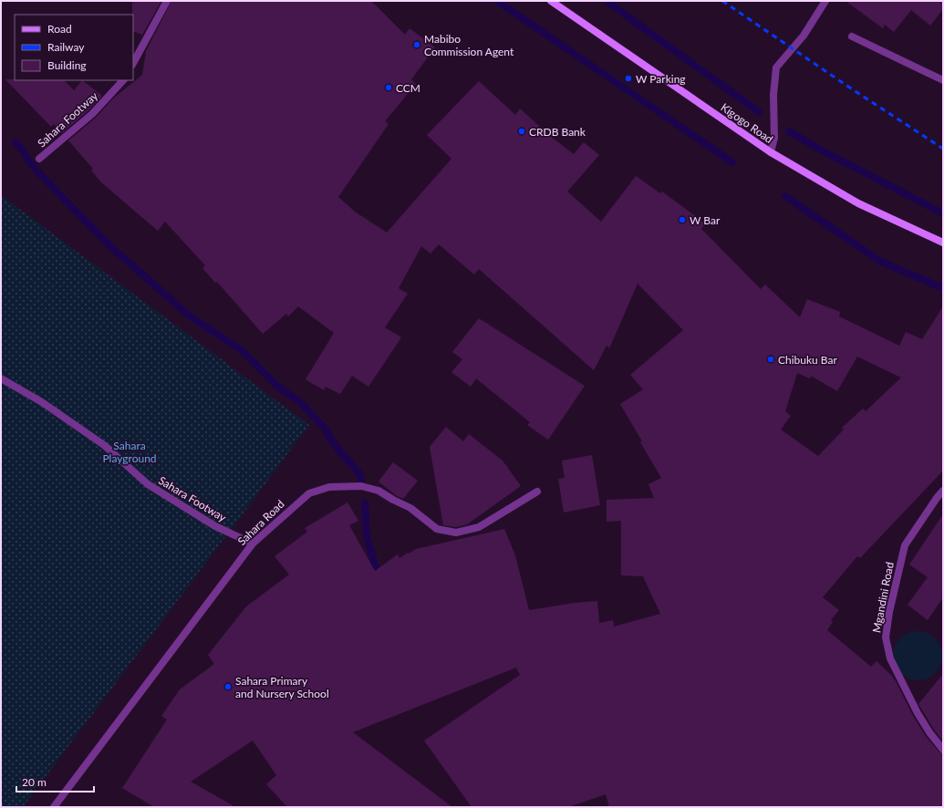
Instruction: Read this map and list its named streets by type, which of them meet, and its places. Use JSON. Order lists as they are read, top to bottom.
{
  "streets": {
    "main road": ["Kigogo Road"],
    "street": ["Sahara Footway", "Sahara Road", "Mgandini Road"]
  },
  "crossings": [
    ["Sahara Footway", "Sahara Road"]
  ],
  "parks": ["Sahara Playground"],
  "places": [
    "Mabibo Commission Agent",
    "W Parking",
    "CCM",
    "CRDB Bank",
    "W Bar",
    "Chibuku Bar",
    "Sahara Primary and Nursery School"
  ],
  "legend": ["Road", "Railway", "Building"],
  "scale_bar": "20 m"
}
